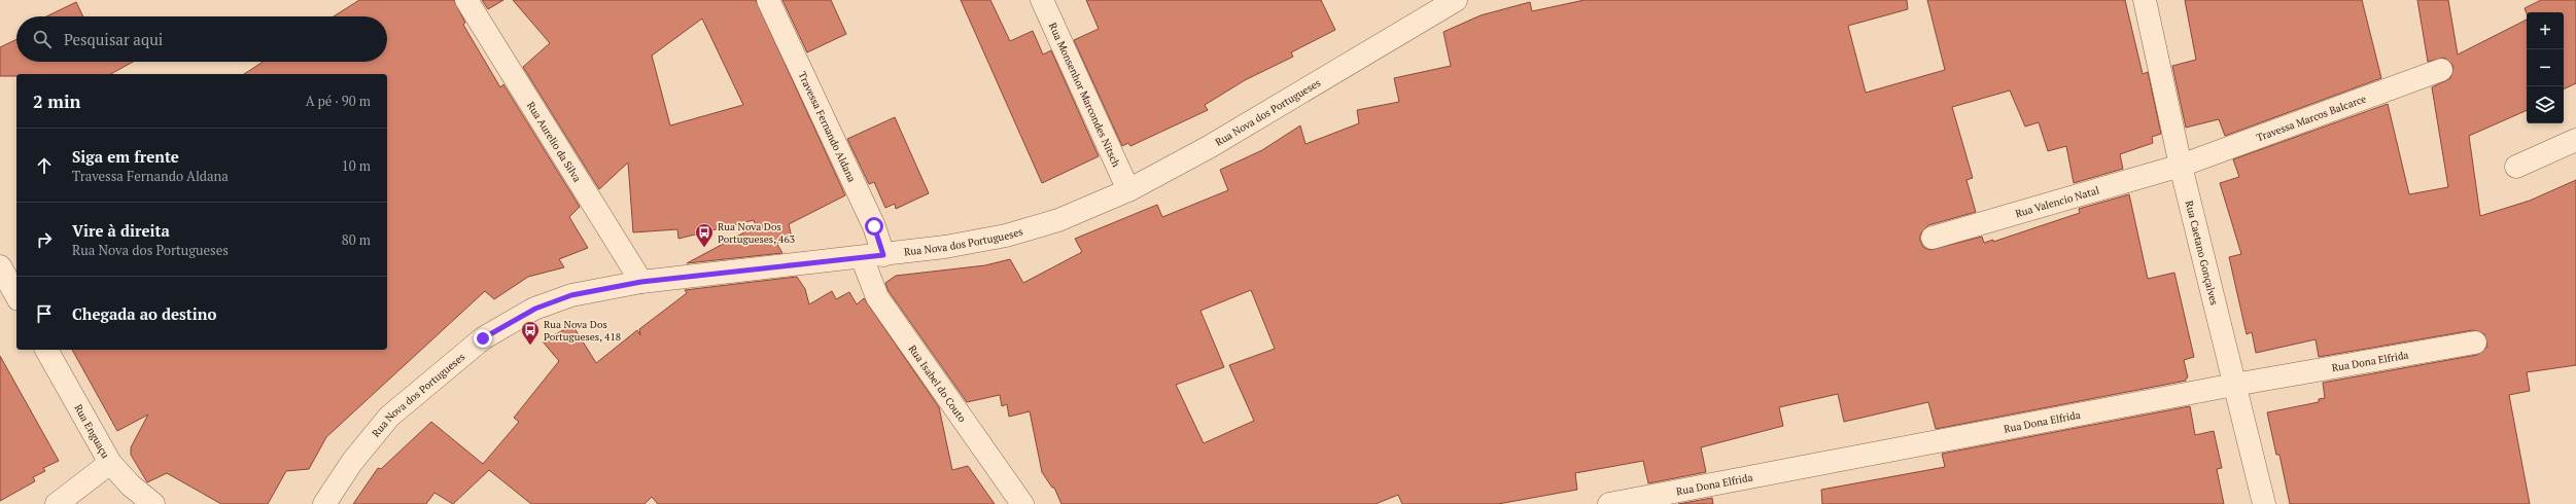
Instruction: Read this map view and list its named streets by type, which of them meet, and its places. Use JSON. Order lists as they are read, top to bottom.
{
  "streets": {
    "street": [
      "Rua Monsenhor Marcondes Nitsch",
      "Rua Nova dos Portugueses",
      "Travessa Marcos Balcarce",
      "Travessa Fernando Aldana",
      "Rua Aurelio da Silva",
      "Rua Valencio Natal",
      "Rua Caetano Gonçalves",
      "Rua Dona Elfrida",
      "Rua Isabel do Couto",
      "Rua Enguaçu"
    ]
  },
  "crossings": [
    ["Rua Monsenhor Marcondes Nitsch", "Rua Nova dos Portugueses"],
    ["Rua Nova dos Portugueses", "Travessa Fernando Aldana"],
    ["Rua Nova dos Portugueses", "Rua Aurelio da Silva"],
    ["Rua Nova dos Portugueses", "Rua Isabel do Couto"],
    ["Travessa Marcos Balcarce", "Rua Valencio Natal"],
    ["Travessa Marcos Balcarce", "Rua Caetano Gonçalves"],
    ["Rua Valencio Natal", "Rua Caetano Gonçalves"],
    ["Rua Caetano Gonçalves", "Rua Dona Elfrida"]
  ],
  "places": {
    "bus stop": ["Rua Nova Dos Portugueses, 463", "Rua Nova Dos Portugueses, 418"]
  },
  "page": {
    "map_buttons": ["+", "−"],
    "search": "Pesquisar aqui",
    "heading": ["2 min", "A pé · 90 m"],
    "list": [
      ["Siga em frente", "Travessa Fernando Aldana", "10 m"],
      ["Vire à direita", "Rua Nova dos Portugueses", "80 m"],
      "Chegada ao destino"
    ]
  }
}
